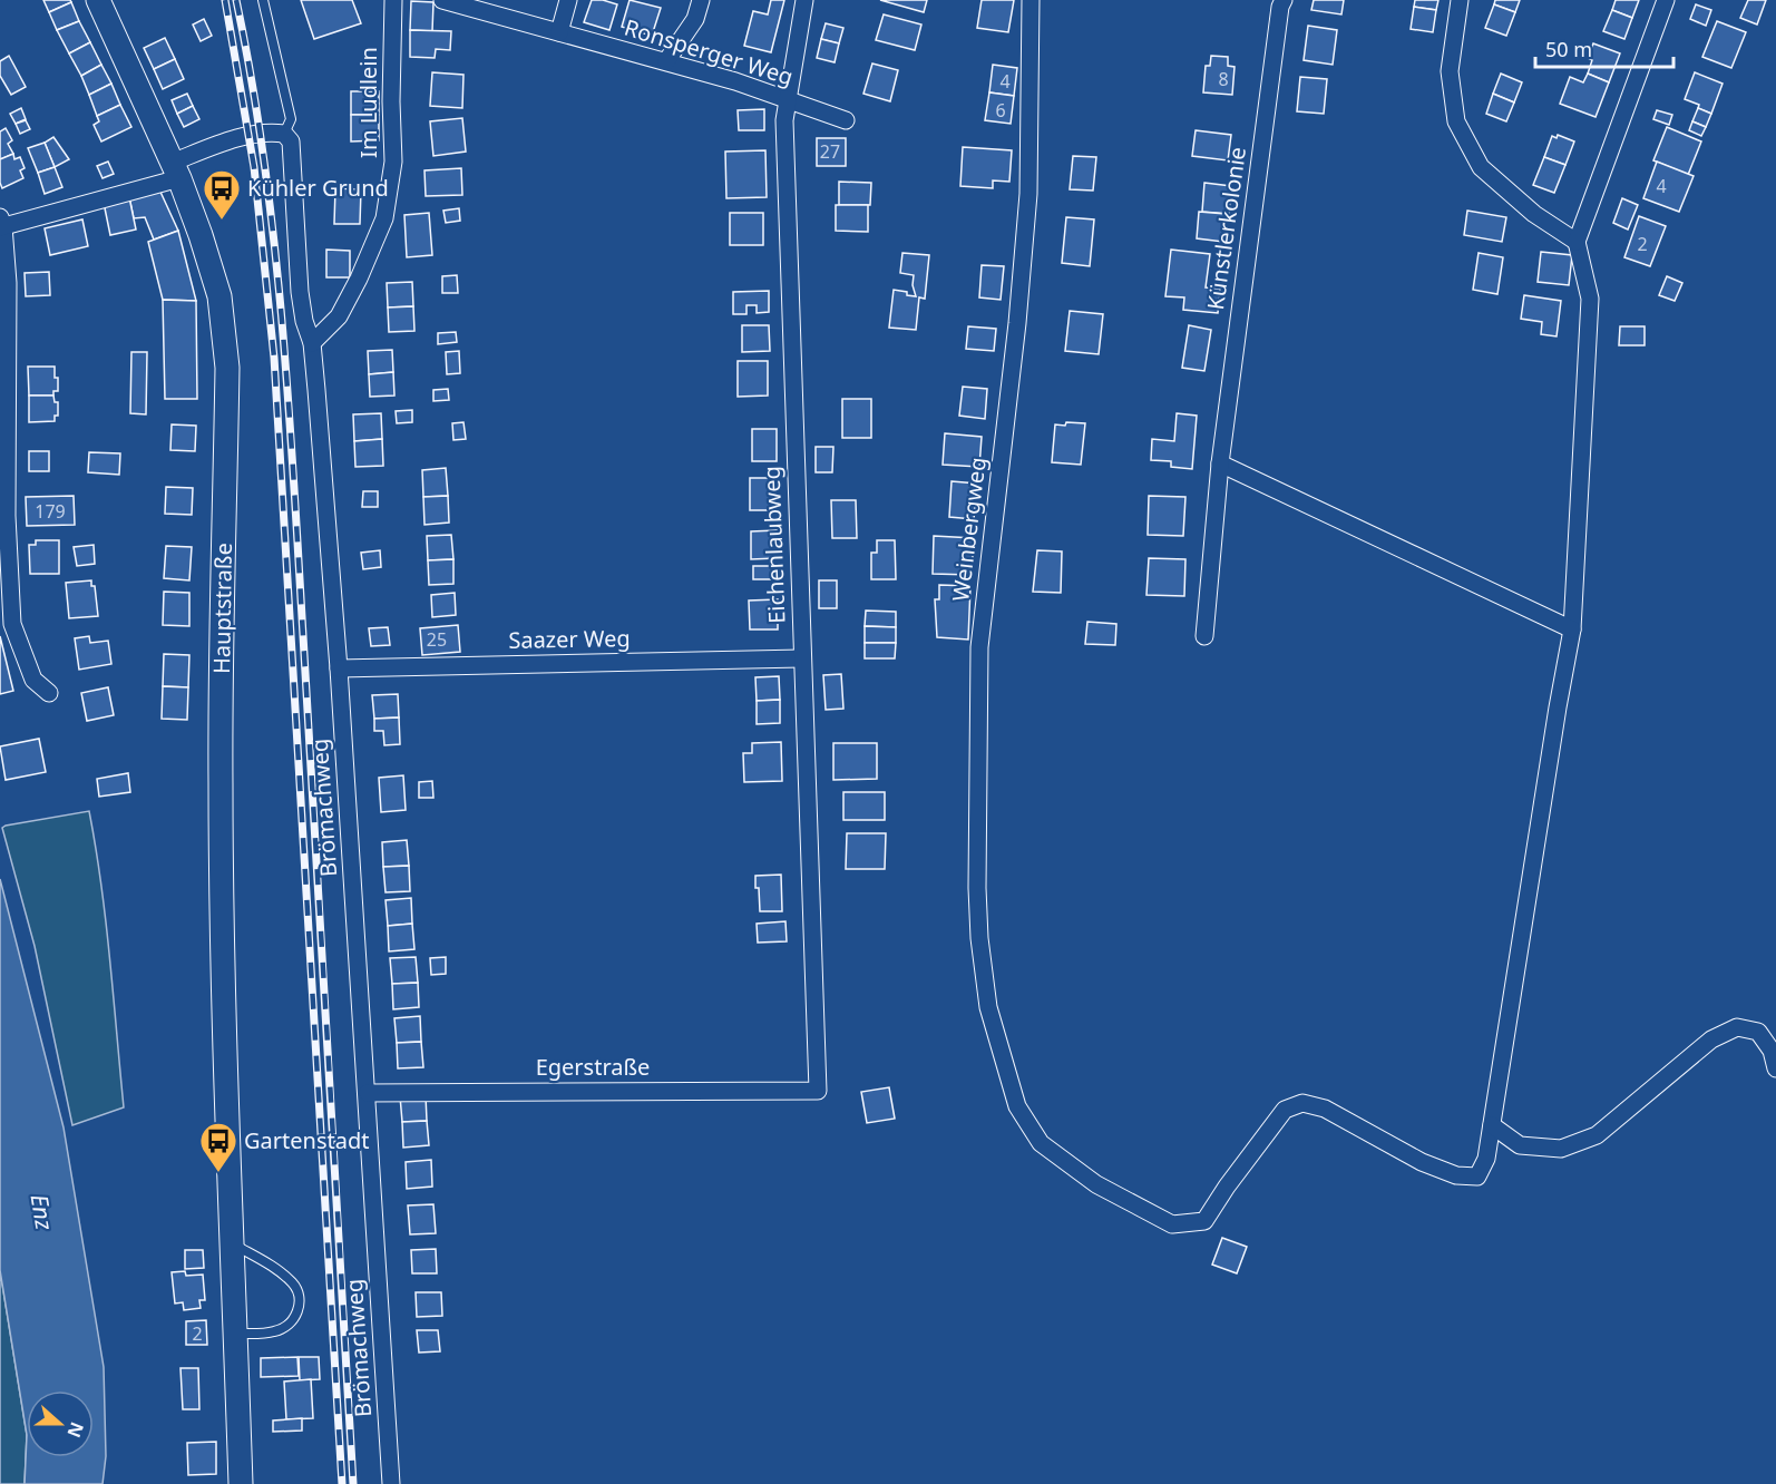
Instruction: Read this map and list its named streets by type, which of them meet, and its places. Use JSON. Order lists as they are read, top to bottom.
{
  "streets": {
    "street": [
      "Ronsperger Weg",
      "Im Ludlein",
      "Künstlerkolonie",
      "Weinbergweg",
      "Eichenlaubweg",
      "Hauptstraße",
      "Saazer Weg",
      "Brömachweg",
      "Egerstraße"
    ]
  },
  "crossings": [
    ["Ronsperger Weg", "Eichenlaubweg"],
    ["Im Ludlein", "Brömachweg"],
    ["Eichenlaubweg", "Saazer Weg"],
    ["Eichenlaubweg", "Egerstraße"],
    ["Saazer Weg", "Brömachweg"],
    ["Brömachweg", "Egerstraße"]
  ],
  "water": ["Enz"],
  "places": {
    "bus stop": ["Kühler Grund", "Gartenstadt"]
  },
  "house_numbers": [
    "8",
    "4",
    "6",
    "27",
    "4",
    "2",
    "179",
    "25",
    "2"
  ],
  "scale_bar": "50 m",
  "north": "right"
}
